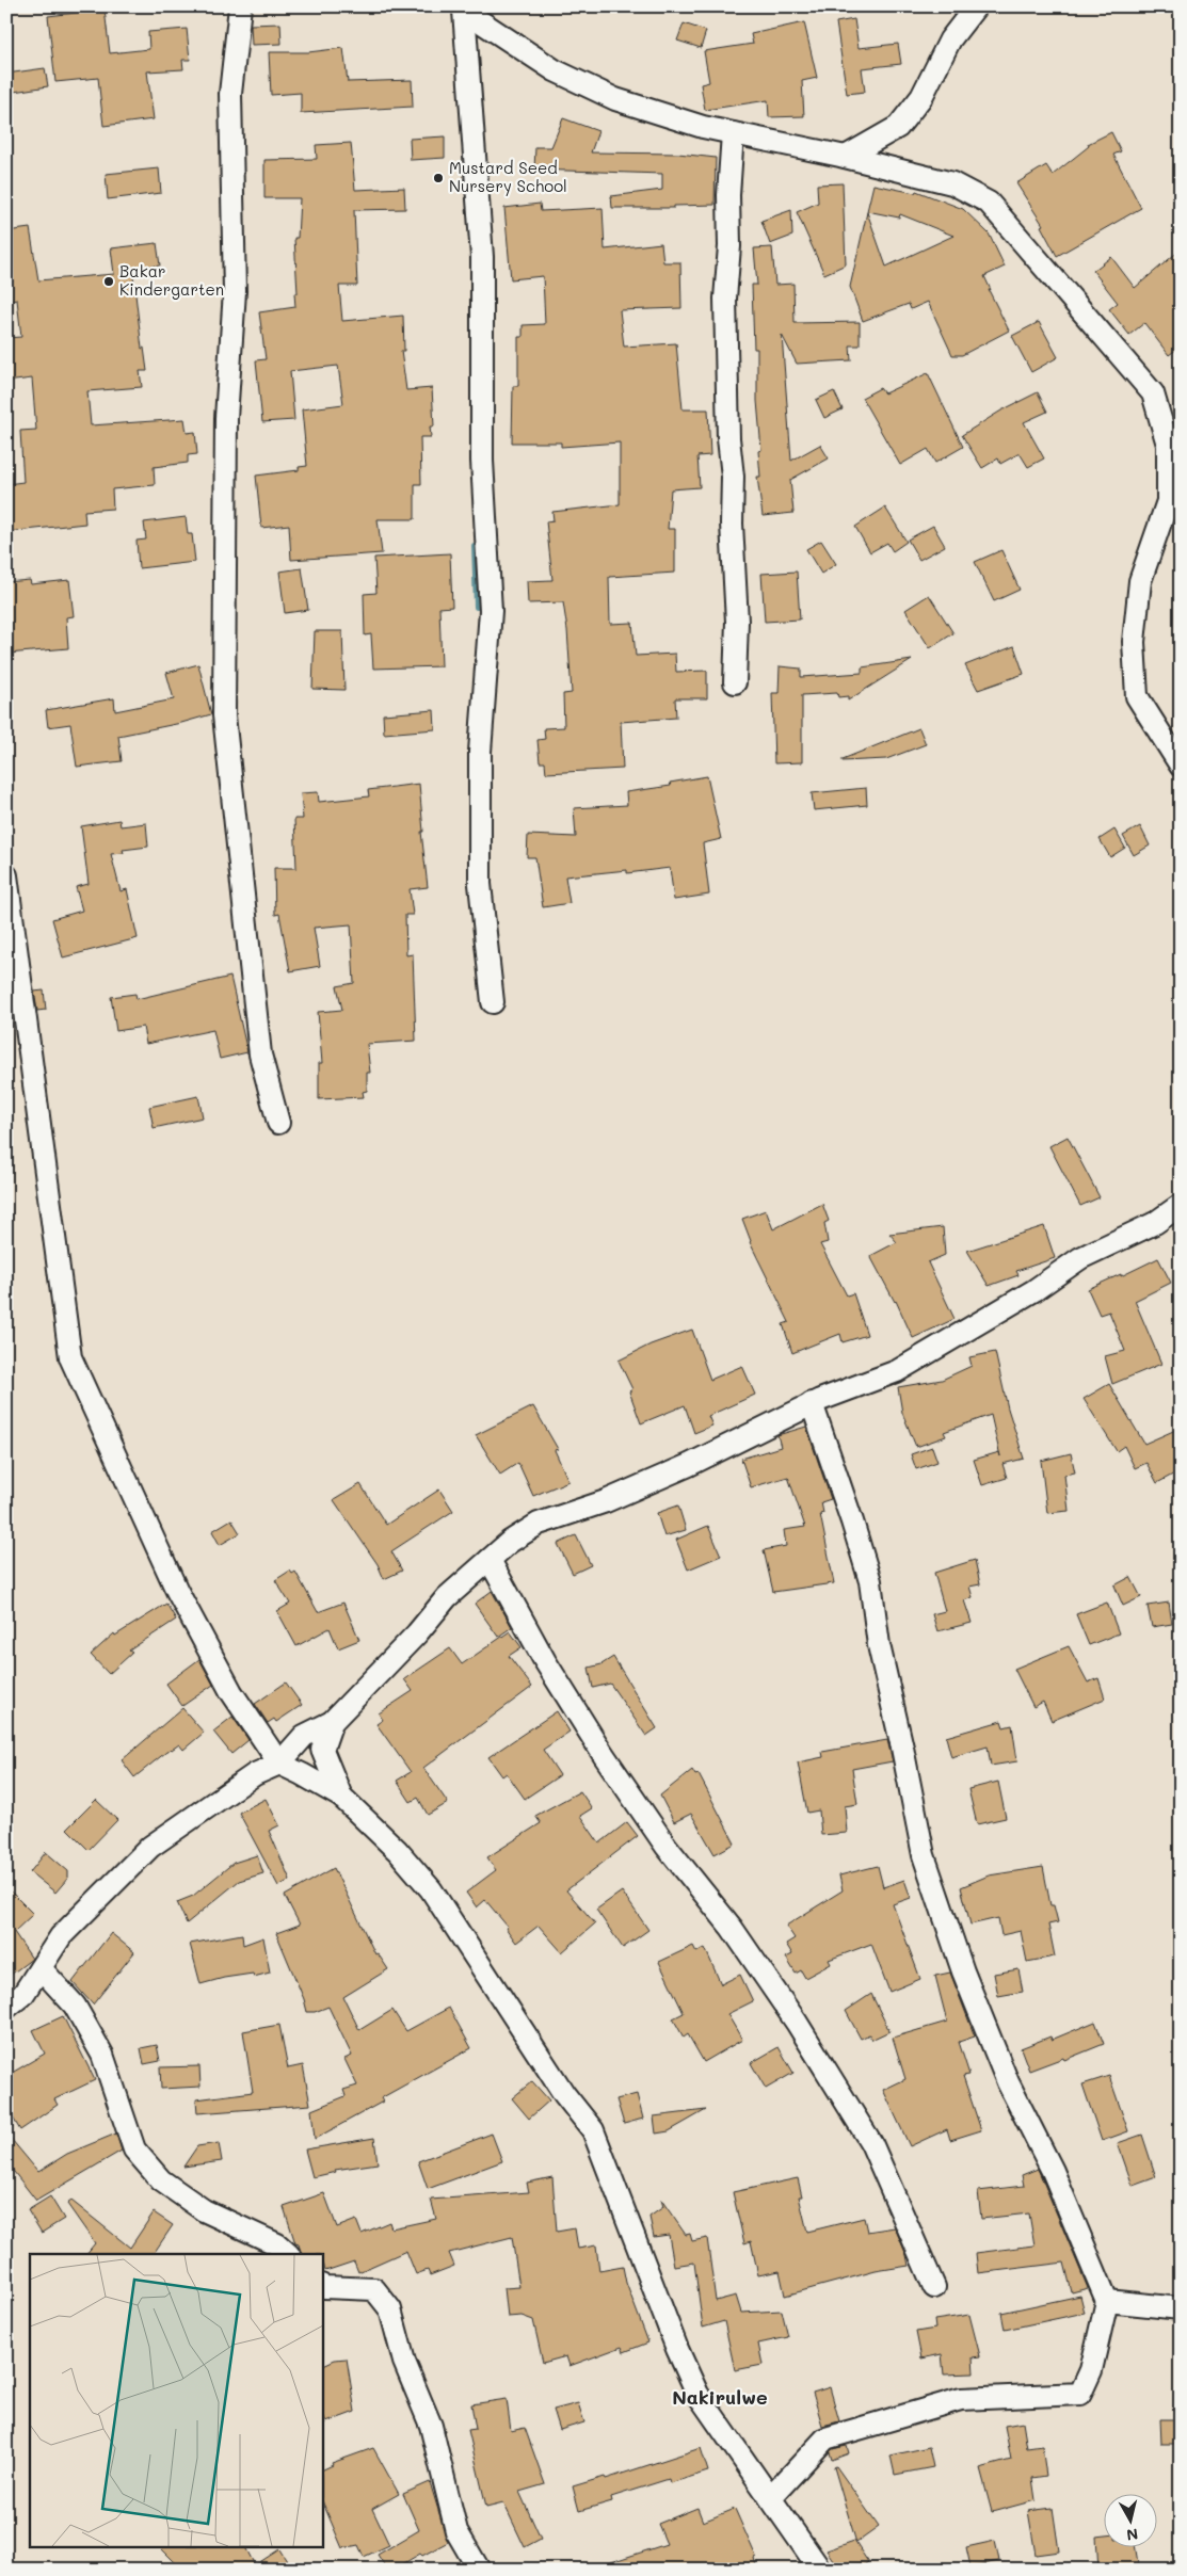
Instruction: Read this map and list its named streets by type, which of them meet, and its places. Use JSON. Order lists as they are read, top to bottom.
{
  "districts": ["Nakirulwe"],
  "places": ["Mustard Seed Nursery School", "Bakar Kindergarten"],
  "north": "bottom"
}
